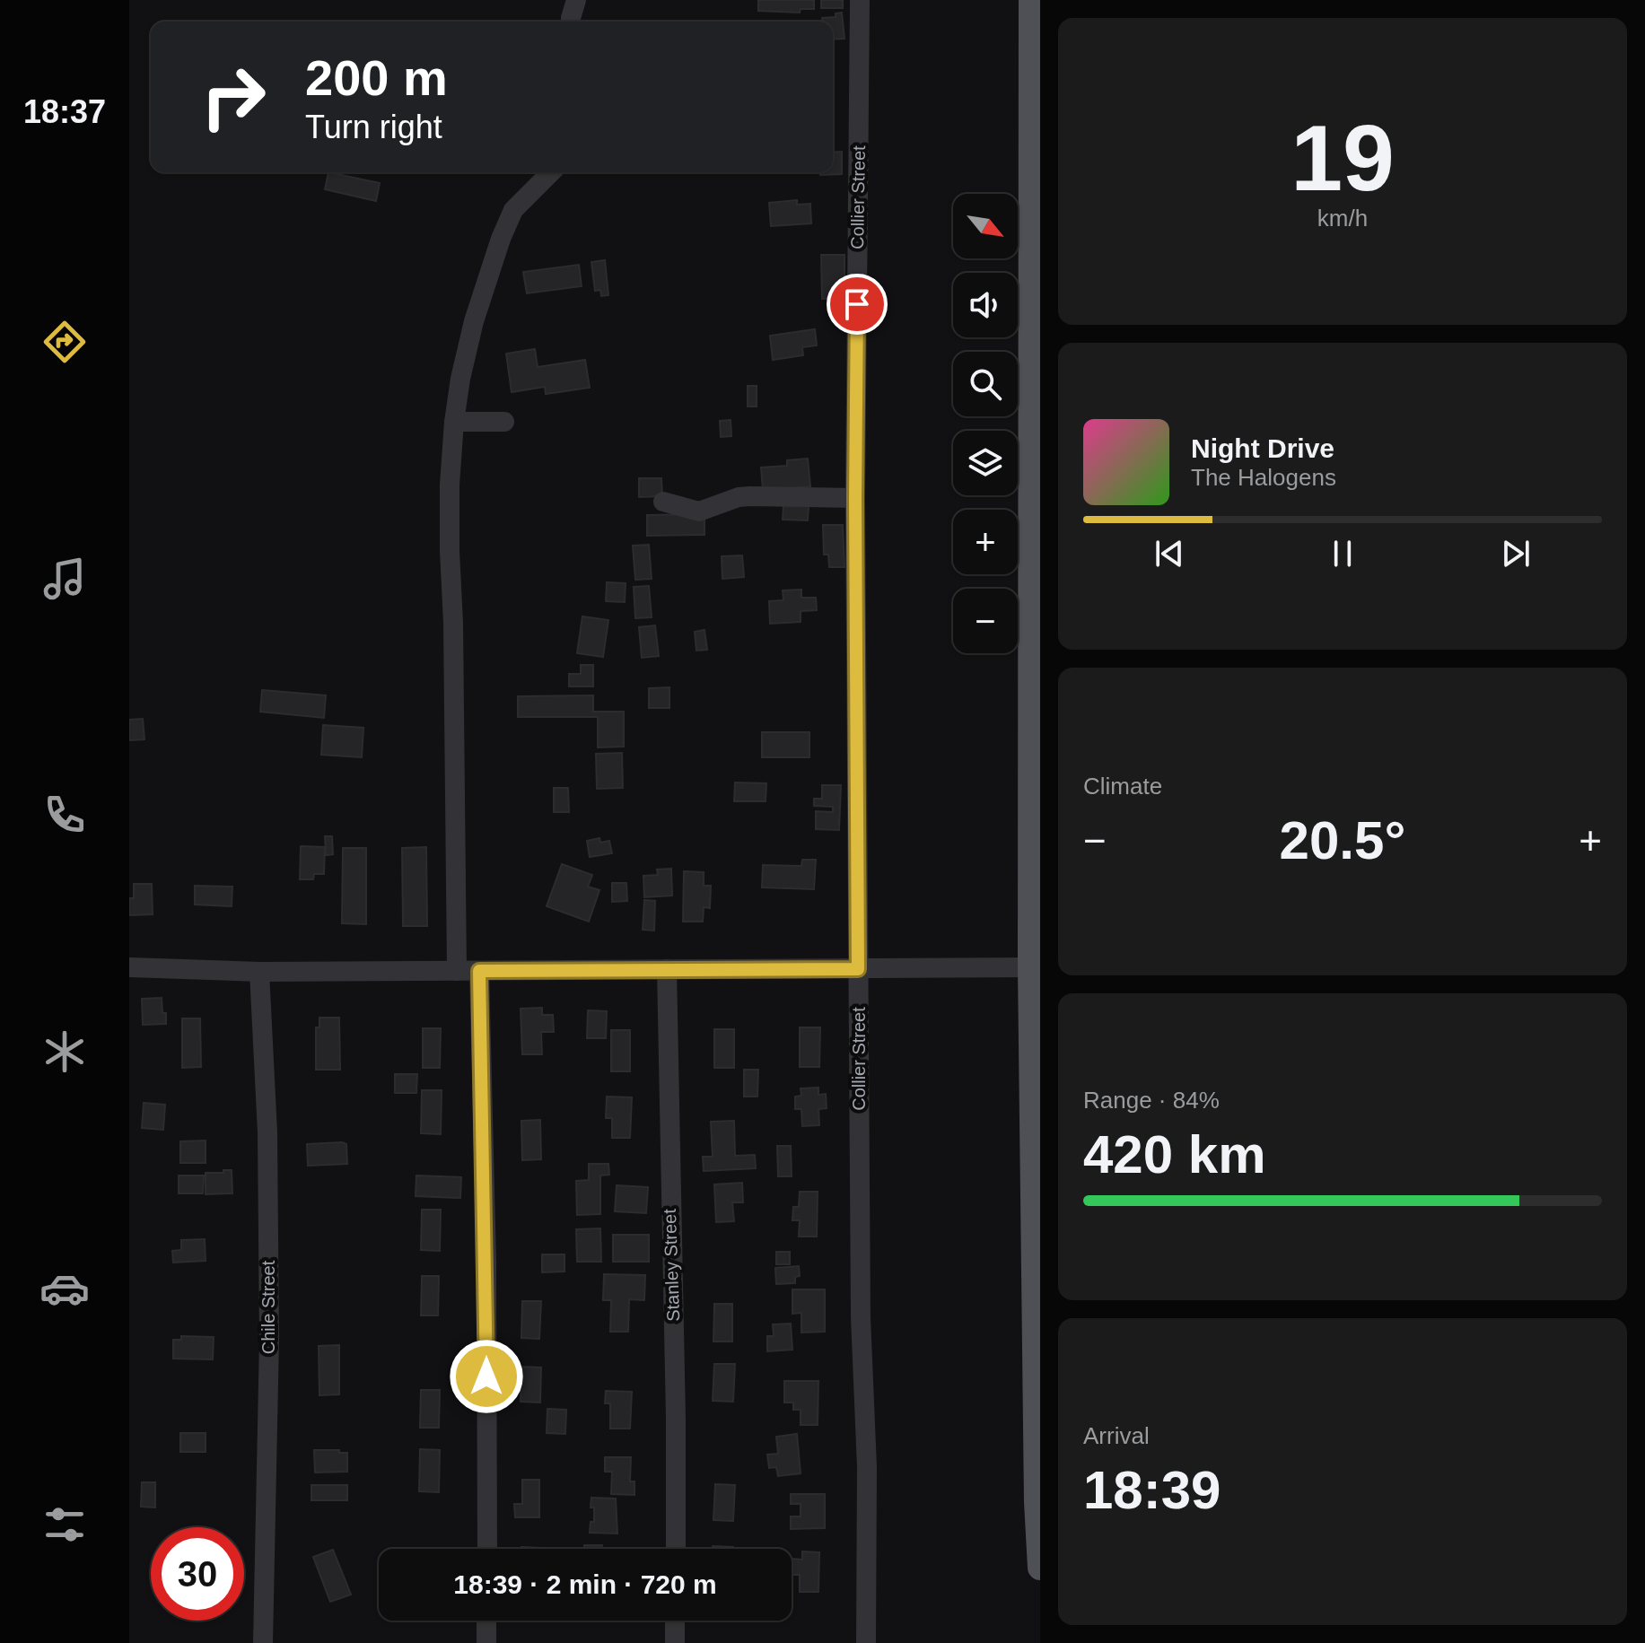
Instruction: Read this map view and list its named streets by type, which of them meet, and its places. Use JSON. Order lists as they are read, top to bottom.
{
  "streets": {
    "street": ["Collier Street", "Stanley Street", "Chile Street"]
  },
  "north": "bottom right",
  "page": {
    "tabs": "18:37",
    "tile": [
      ["19", "km/h"],
      "Climate",
      ["Range · 84%", "420 km"],
      ["Arrival", "18:39"]
    ],
    "turn": ["200 m", "Turn right"],
    "map_buttons": ["+", "−"],
    "song": ["Night Drive", "The Halogens"],
    "heat": ["−", "20.5°", "+"],
    "limit": "30",
    "trip": "18:39 · 2 min · 720 m"
  }
}
